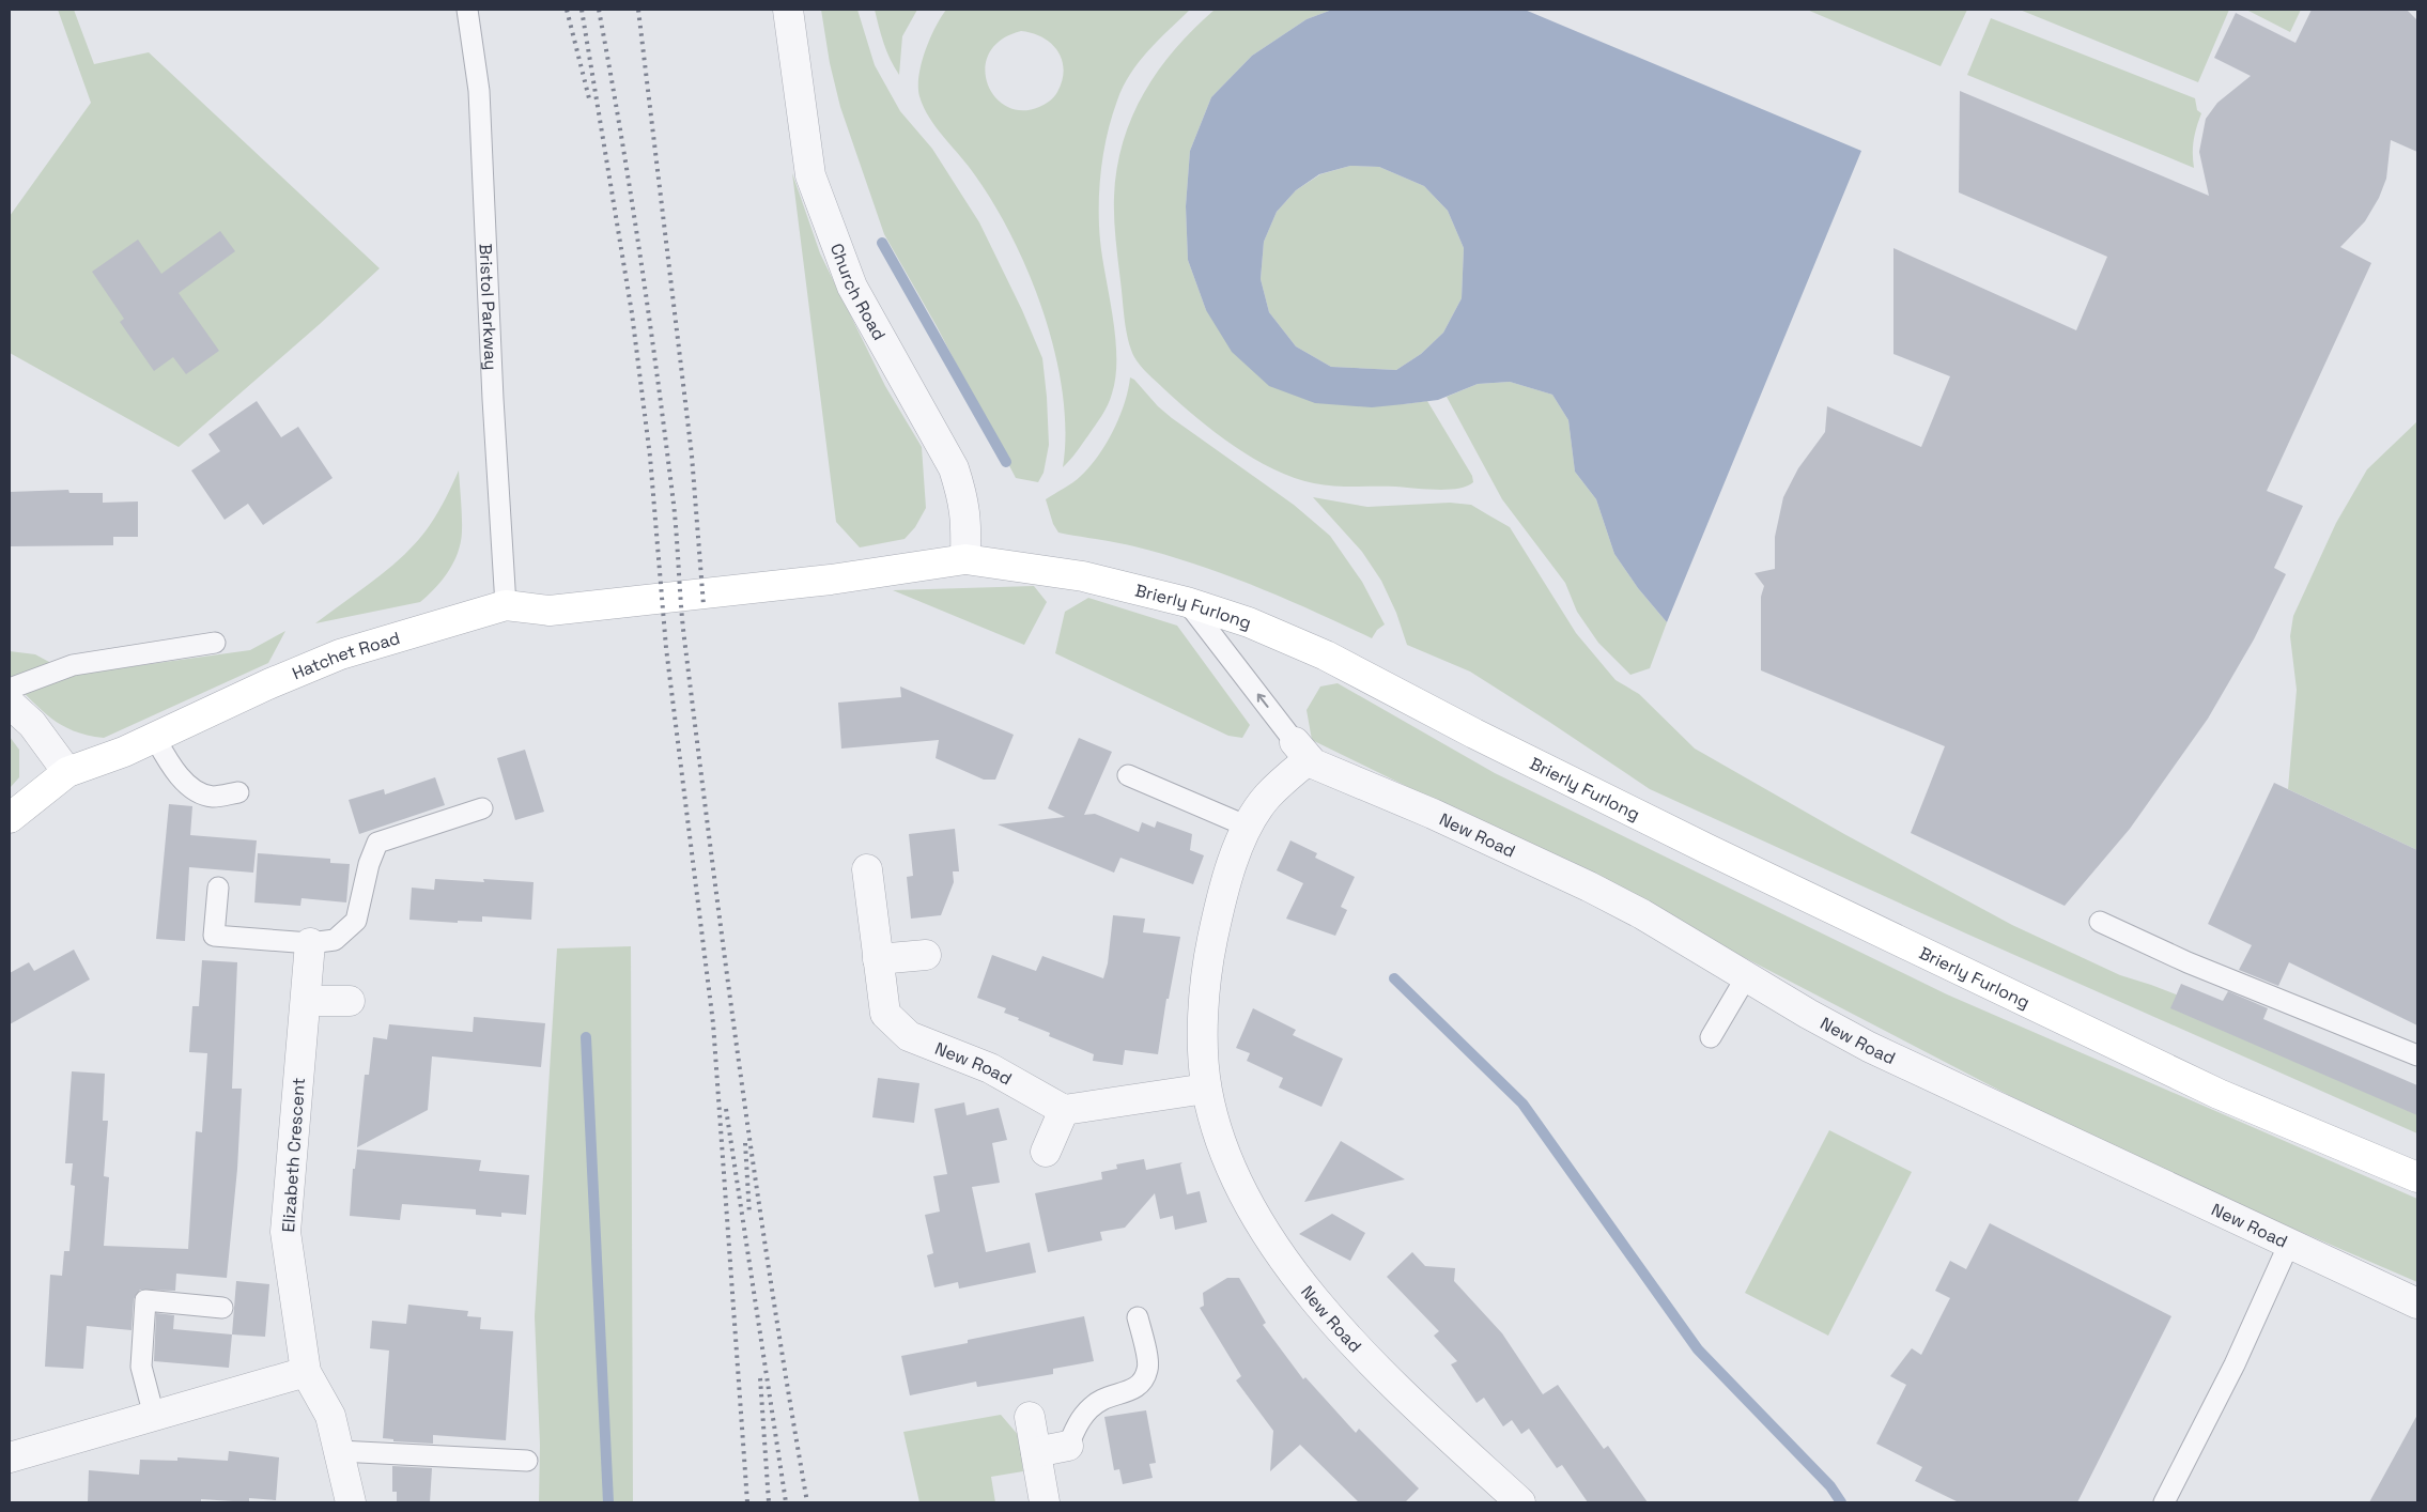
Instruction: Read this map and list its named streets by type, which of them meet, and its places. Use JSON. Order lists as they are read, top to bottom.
{
  "streets": {
    "street": [
      "Church Road",
      "Brierly Furlong",
      "Hatchet Road",
      "New Road",
      "Elizabeth Crescent"
    ],
    "lane": ["Bristol Parkway"]
  },
  "crossings": [
    ["Church Road", "Brierly Furlong"],
    ["Bristol Parkway", "Hatchet Road"],
    ["Brierly Furlong", "Hatchet Road"],
    ["Brierly Furlong", "New Road"]
  ]
}
